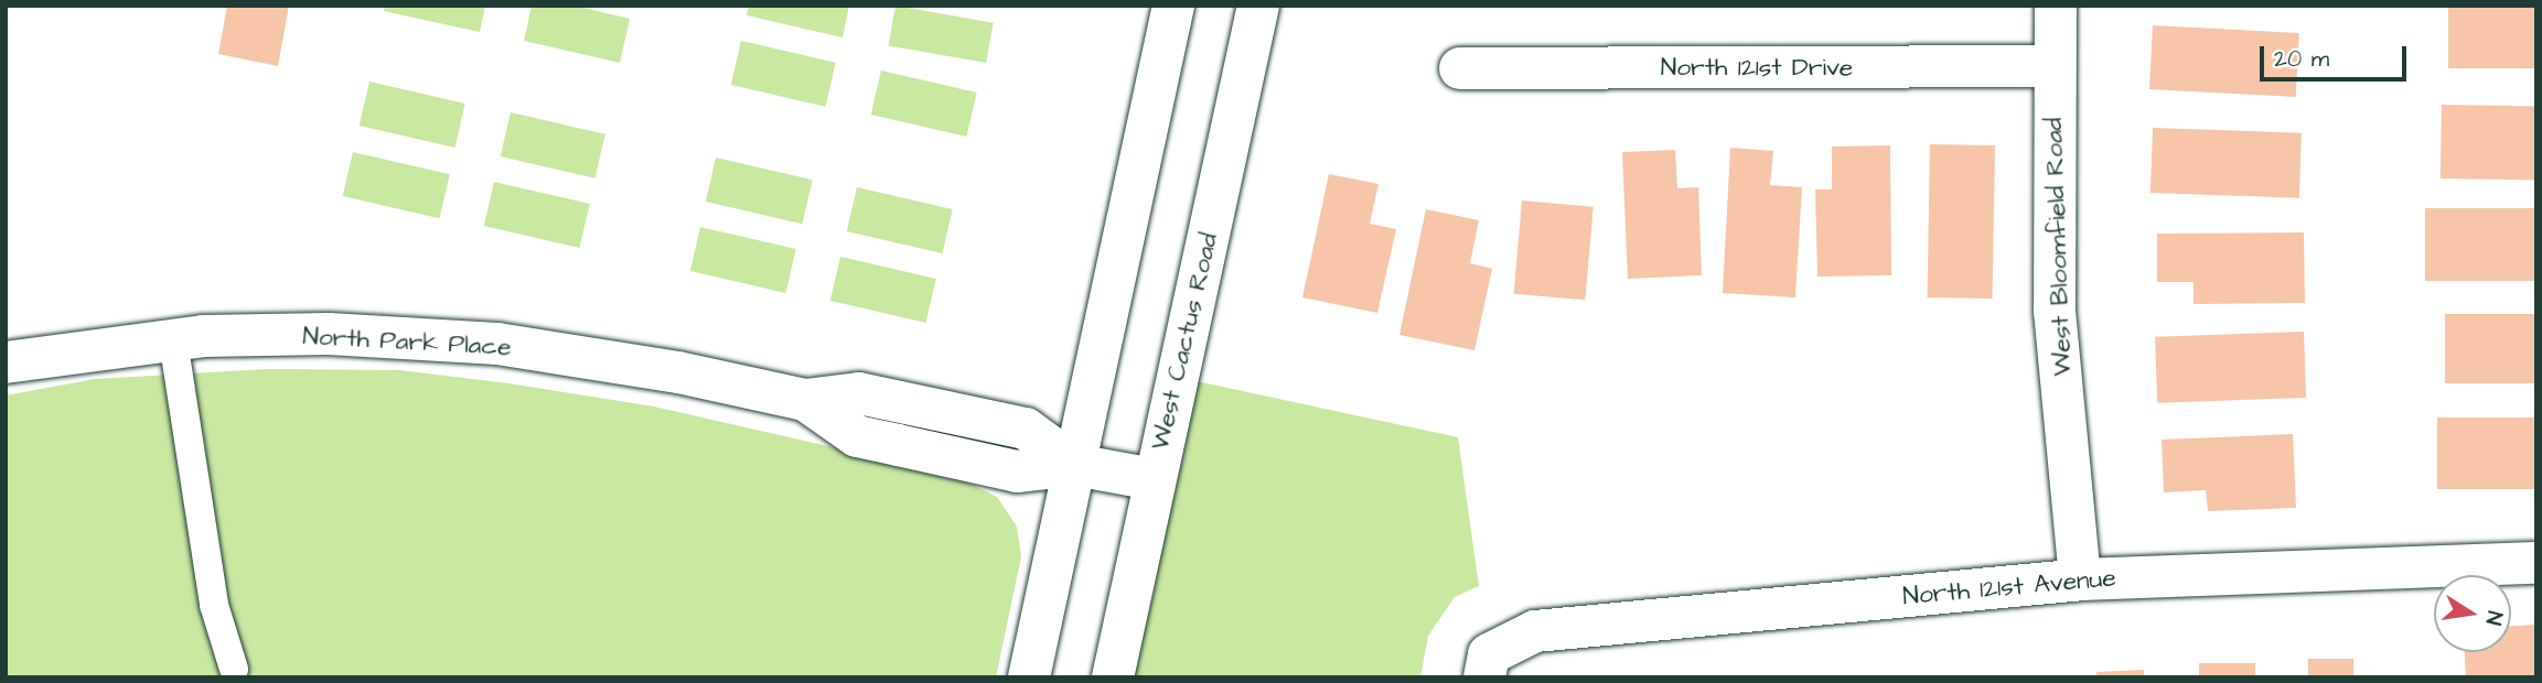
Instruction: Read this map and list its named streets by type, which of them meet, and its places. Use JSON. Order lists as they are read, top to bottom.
{
  "streets": {
    "street": [
      "North 121st Drive",
      "West Bloomfield Road",
      "North Park Place",
      "West Cactus Road",
      "North 121st Avenue"
    ]
  },
  "crossings": [
    ["North 121st Drive", "West Bloomfield Road"],
    ["West Bloomfield Road", "North 121st Avenue"],
    ["North Park Place", "West Cactus Road"]
  ],
  "scale_bar": "20 m",
  "north": "right"
}
